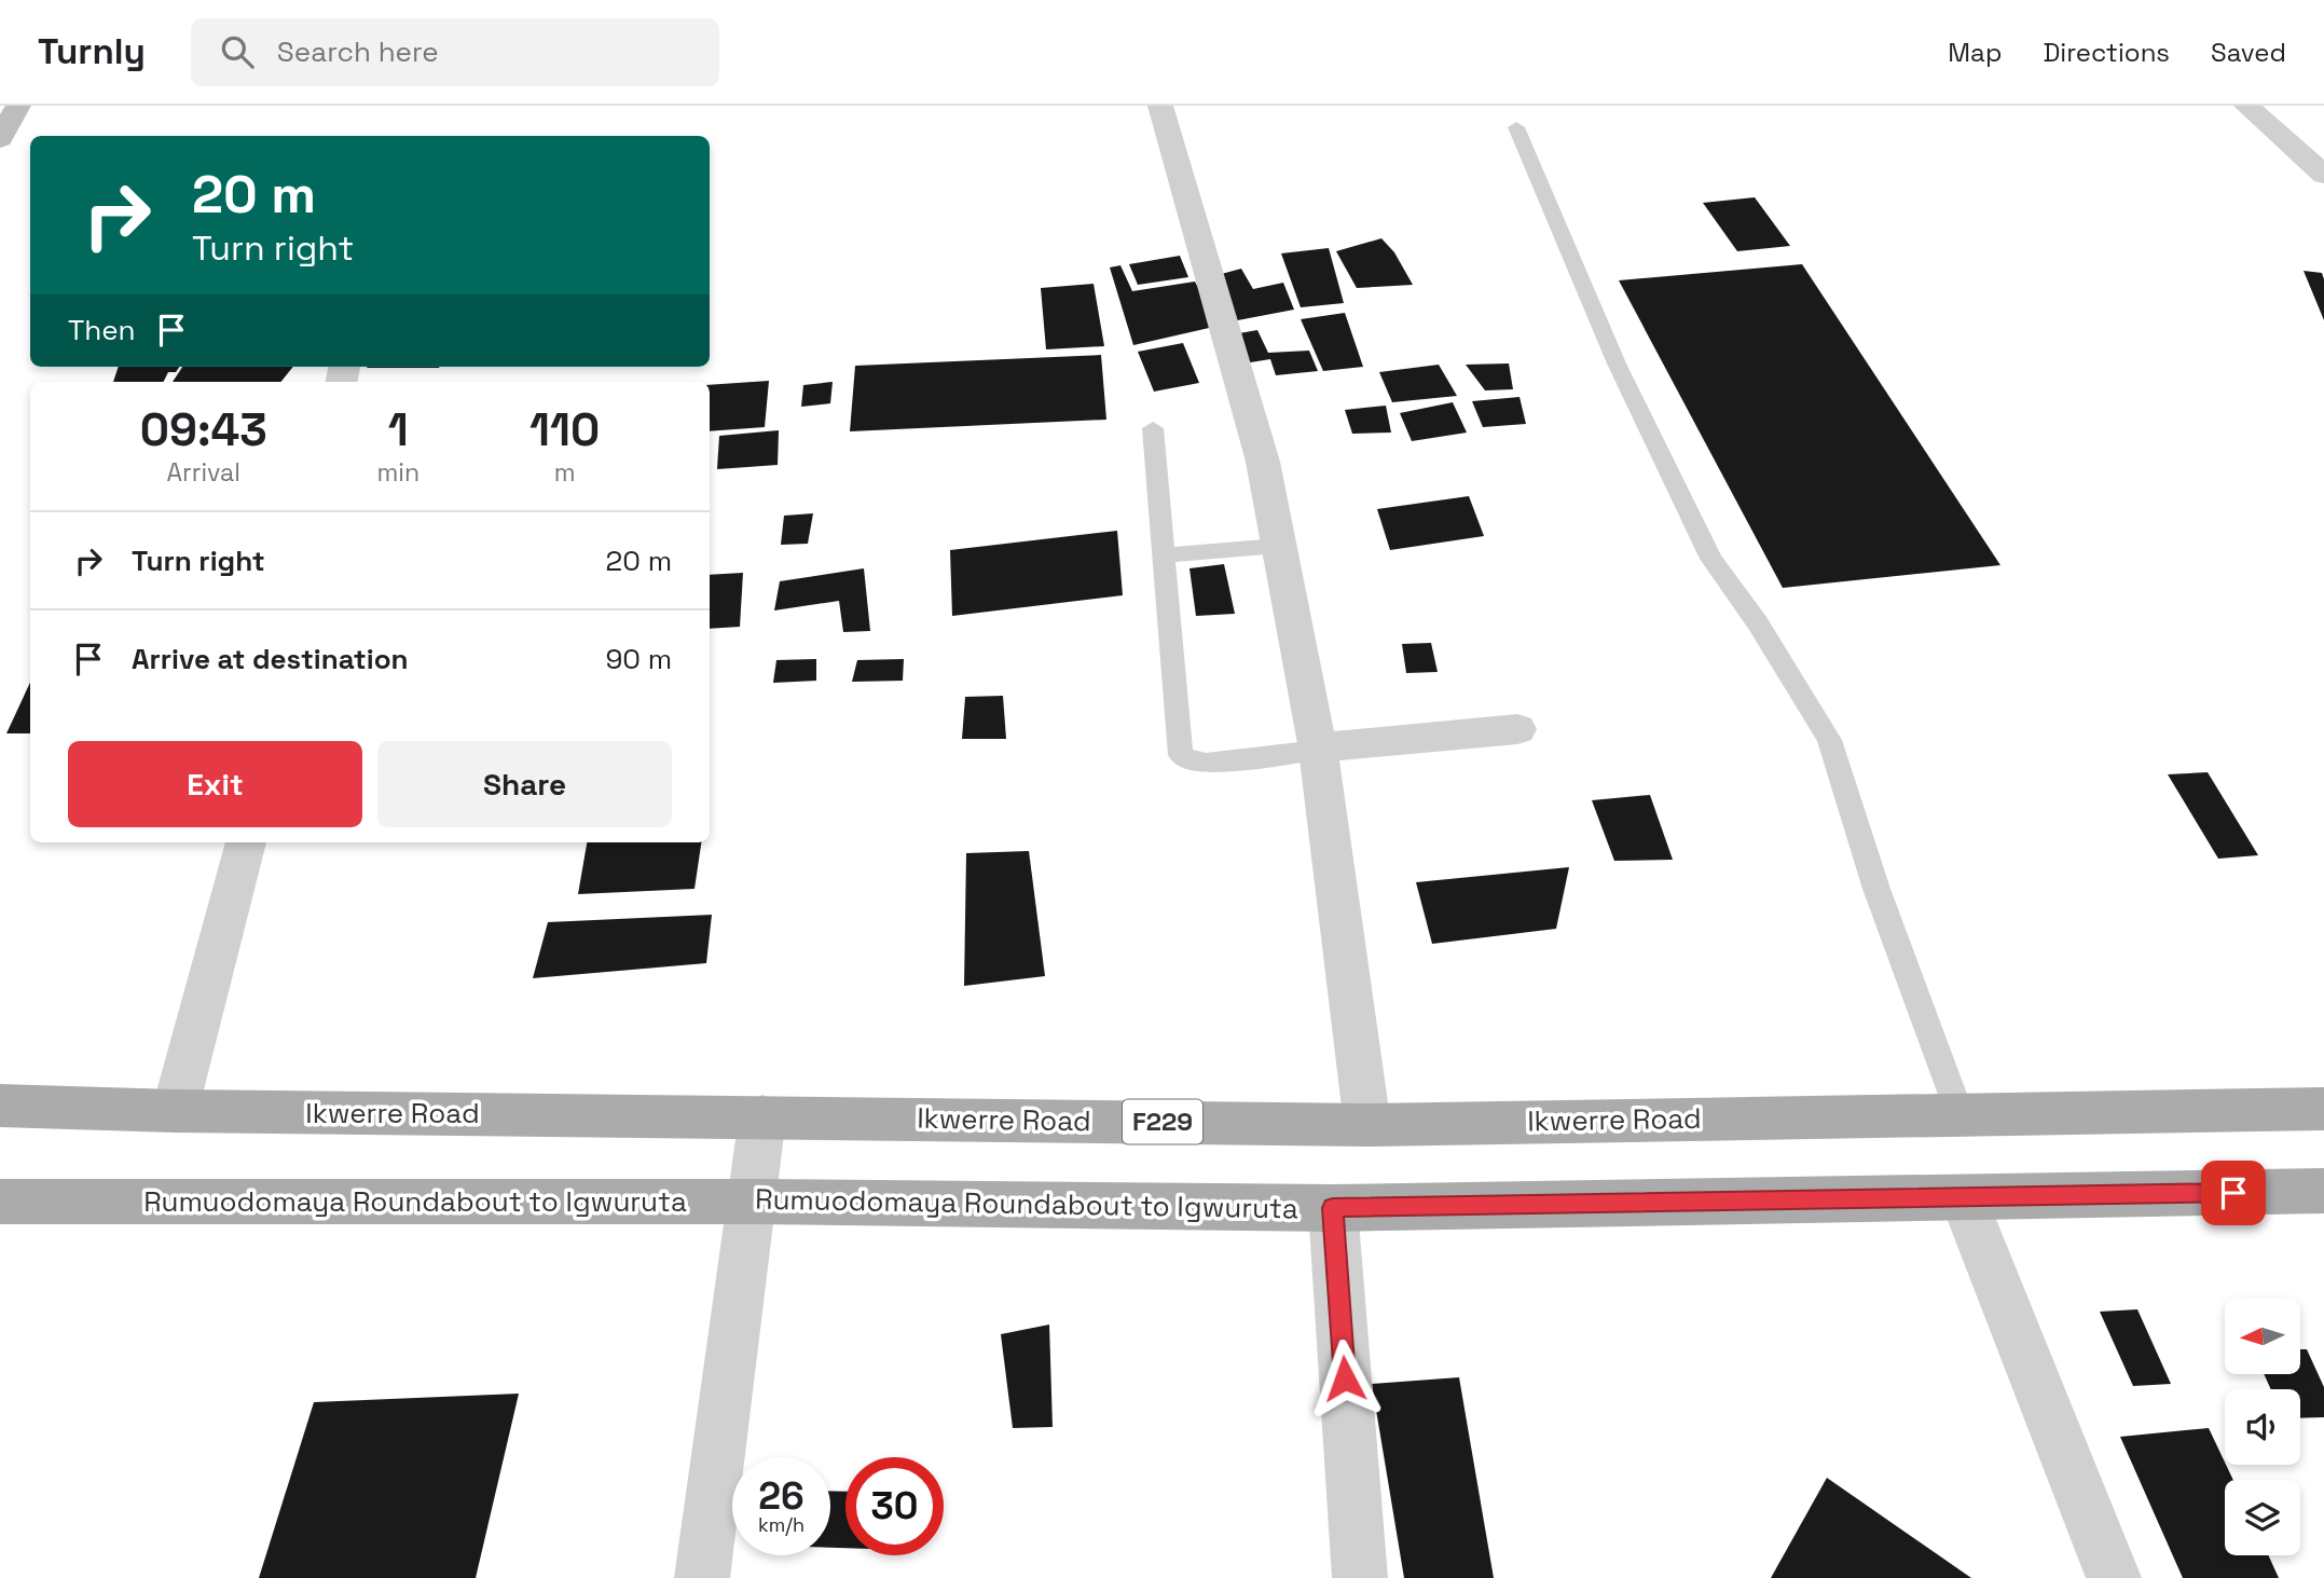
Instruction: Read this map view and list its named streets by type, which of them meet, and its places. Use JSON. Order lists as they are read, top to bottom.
{
  "streets": {
    "main road": ["Ikwerre Road", "F229", "Rumuodomaya Roundabout to Igwuruta"]
  },
  "north": "left",
  "page": {
    "header": "Turnly",
    "search": "Search here",
    "nav": ["Map", "Directions", "Saved"],
    "turn": ["20 m", "Turn right"],
    "then": "Then",
    "eta": [
      "09:43",
      "Arrival",
      "1",
      "min",
      "110",
      "m"
    ],
    "list": [
      {
        "name": "Turn right",
        "value": "20 m"
      },
      {
        "name": "Arrive at destination",
        "value": "90 m"
      }
    ],
    "buttons": ["Exit", "Share"],
    "speed": "26 km/h",
    "limit": "30"
  }
}
